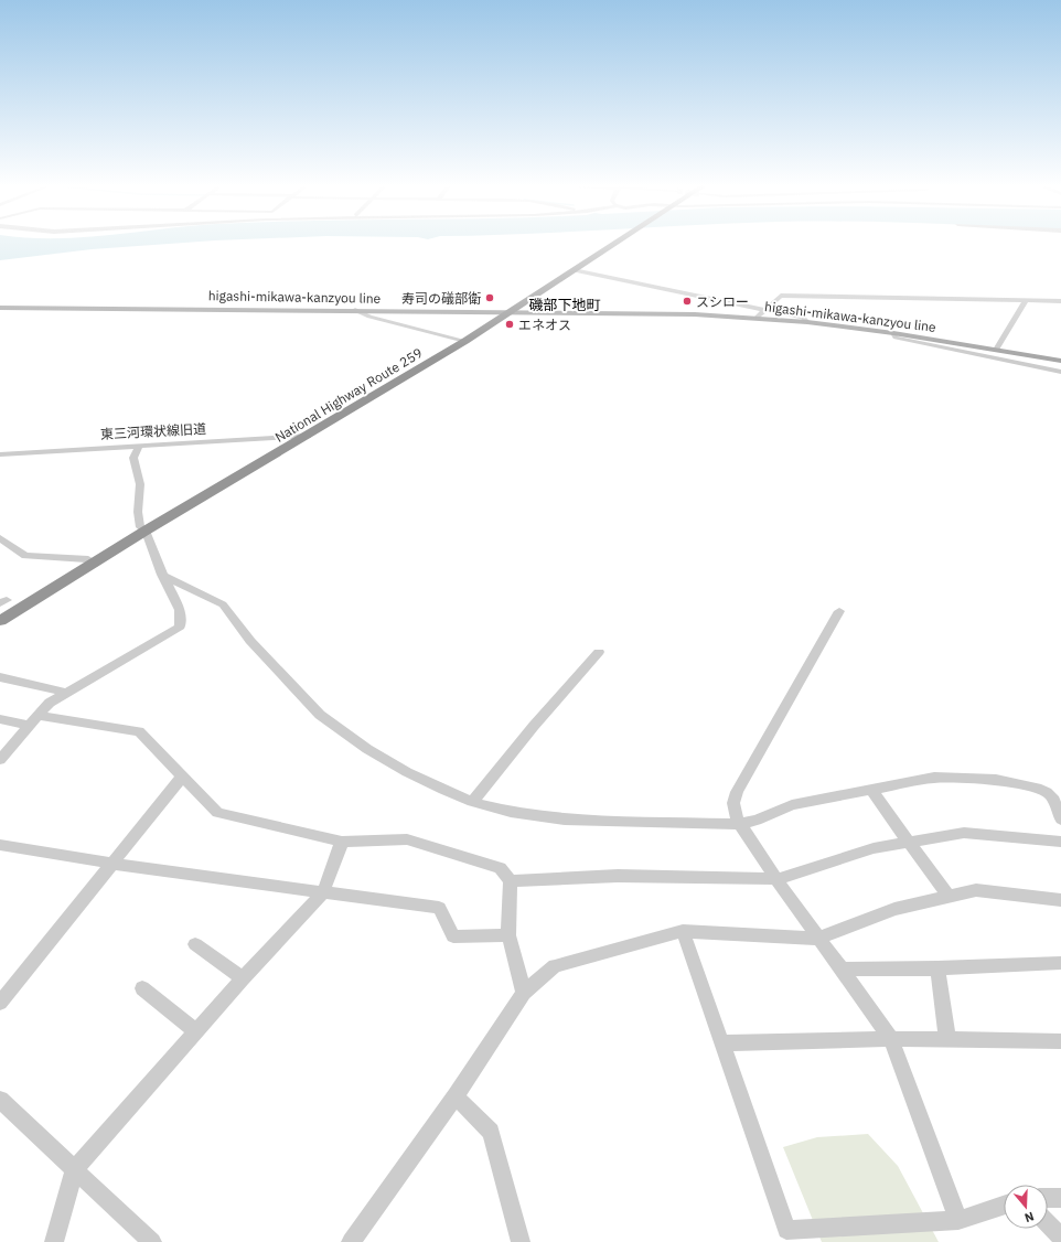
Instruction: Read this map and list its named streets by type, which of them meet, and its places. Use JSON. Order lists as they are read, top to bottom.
{
  "streets": {
    "highway": ["National Highway Route 259"],
    "main road": ["higashi-mikawa-kanzyou line"],
    "street": ["東三河環状線旧道"]
  },
  "crossings": [
    ["higashi-mikawa-kanzyou line", "National Highway Route 259"],
    ["National Highway Route 259", "東三河環状線旧道"]
  ],
  "districts": ["磯部下地町"],
  "places": ["寿司の礒部衛", "スシロー", "エネオス"],
  "north": "bottom"
}
